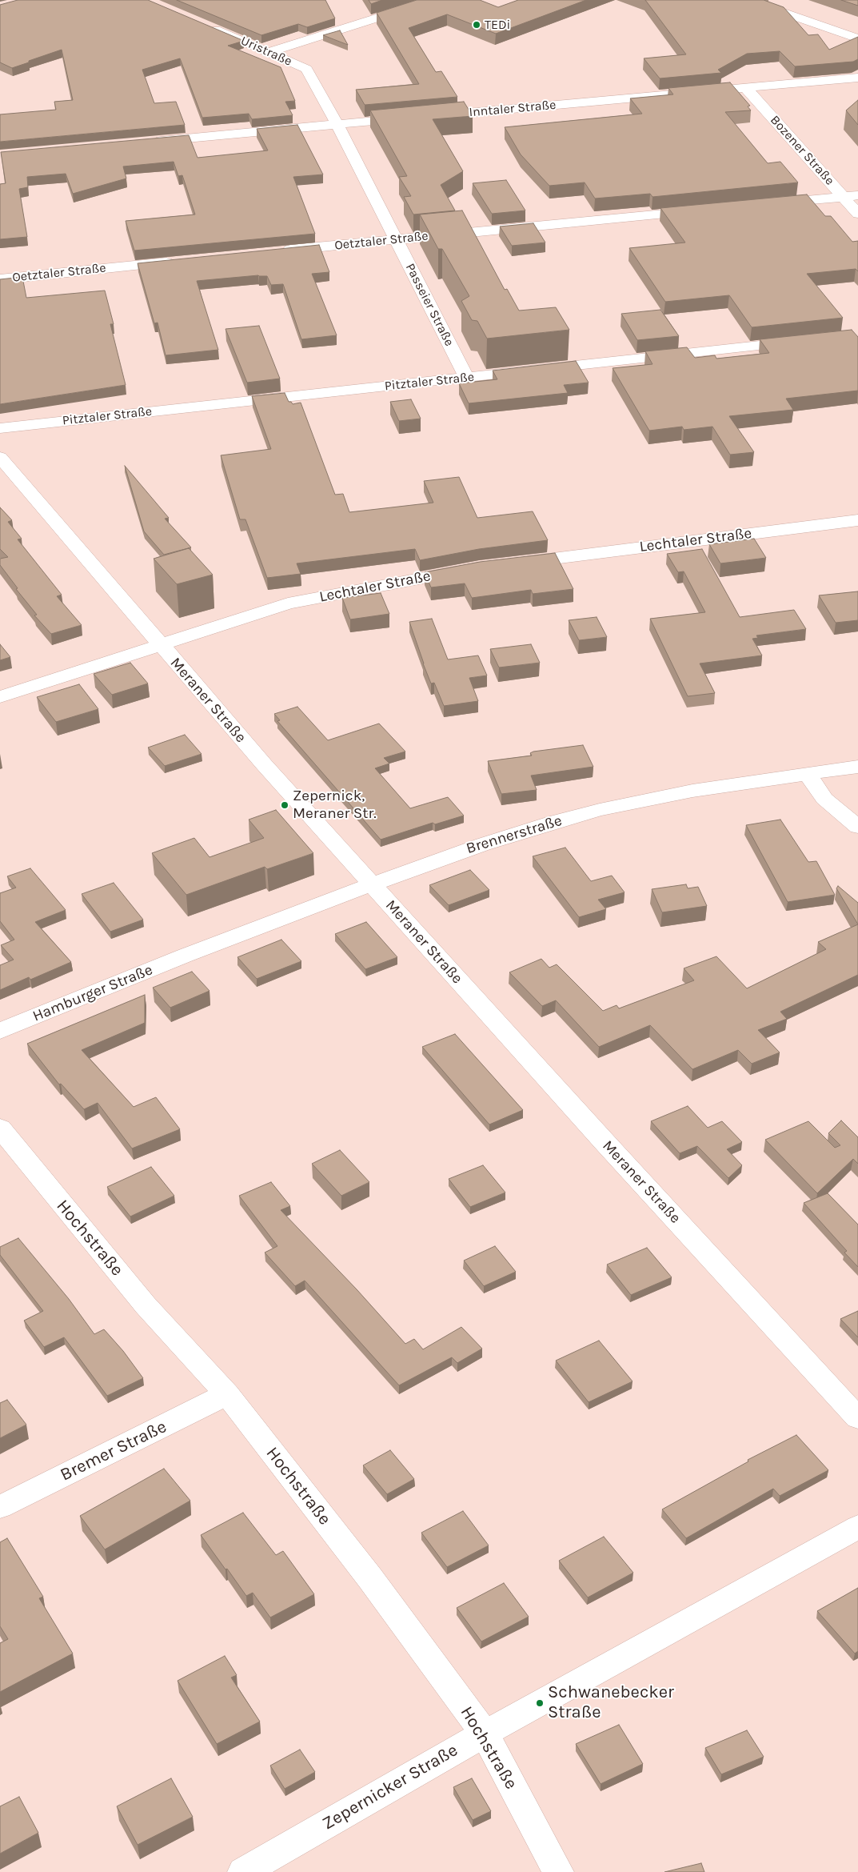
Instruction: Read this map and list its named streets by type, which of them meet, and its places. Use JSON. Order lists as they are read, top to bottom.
{
  "streets": {
    "street": [
      "Uristraße",
      "Inntaler Straße",
      "Bozener Straße",
      "Oetztaler Straße",
      "Passeier Straße",
      "Pitztaler Straße",
      "Lechtaler Straße",
      "Meraner Straße",
      "Brennerstraße",
      "Hamburger Straße",
      "Hochstraße",
      "Bremer Straße",
      "Zepernicker Straße"
    ]
  },
  "crossings": [
    ["Uristraße", "Passeier Straße"],
    ["Inntaler Straße", "Bozener Straße"],
    ["Oetztaler Straße", "Passeier Straße"],
    ["Passeier Straße", "Pitztaler Straße"],
    ["Lechtaler Straße", "Meraner Straße"],
    ["Meraner Straße", "Brennerstraße"],
    ["Brennerstraße", "Hamburger Straße"],
    ["Hochstraße", "Bremer Straße"],
    ["Hochstraße", "Zepernicker Straße"]
  ],
  "places": ["TEDi", "Zepernick, Meraner Str.", "Schwanebecker Straße"]
}
